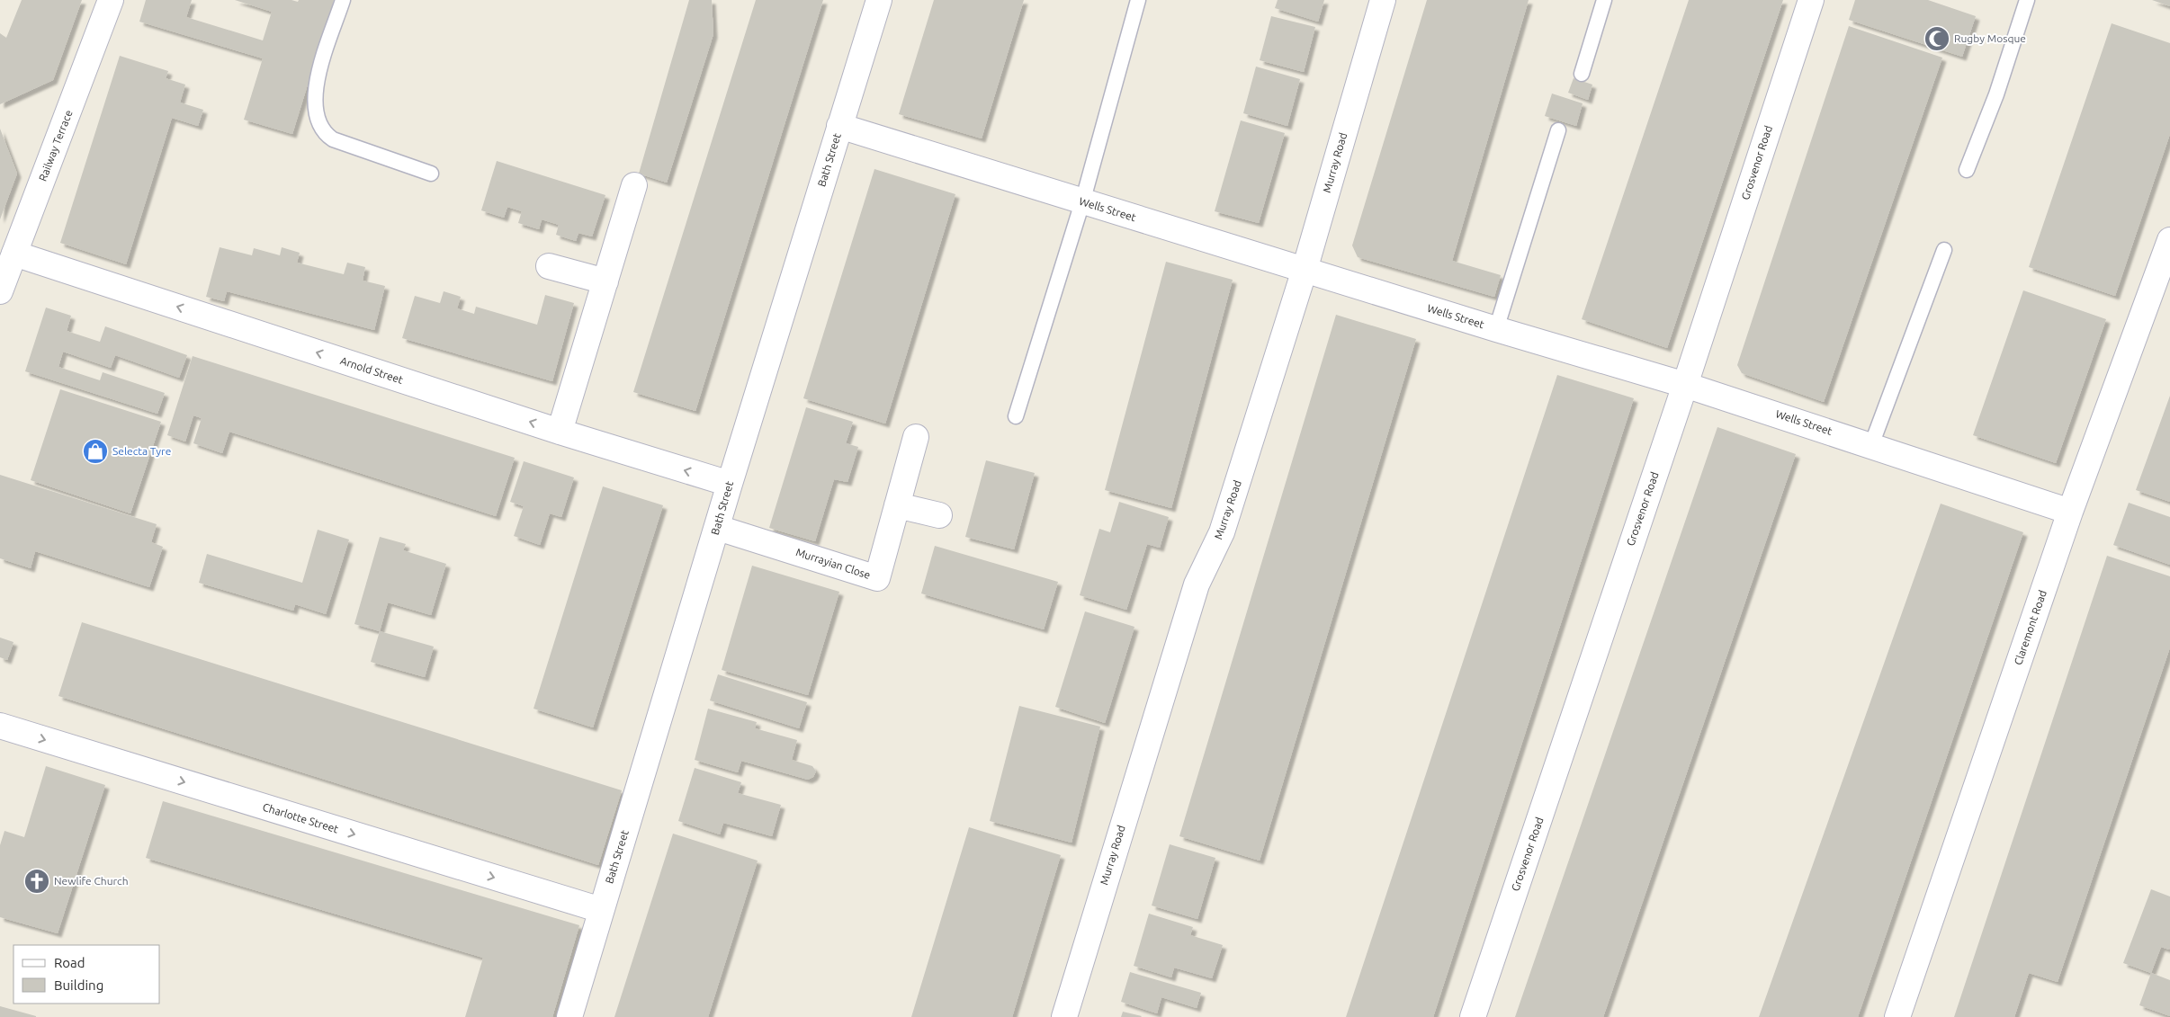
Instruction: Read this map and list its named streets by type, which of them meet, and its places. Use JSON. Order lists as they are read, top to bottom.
{
  "streets": {
    "street": [
      "Railway Terrace",
      "Bath Street",
      "Murray Road",
      "Grosvenor Road",
      "Wells Street",
      "Arnold Street",
      "Murrayian Close",
      "Claremont Road",
      "Charlotte Street"
    ]
  },
  "crossings": [
    ["Railway Terrace", "Arnold Street"],
    ["Bath Street", "Wells Street"],
    ["Bath Street", "Arnold Street"],
    ["Bath Street", "Murrayian Close"],
    ["Bath Street", "Charlotte Street"],
    ["Murray Road", "Wells Street"],
    ["Grosvenor Road", "Wells Street"],
    ["Wells Street", "Claremont Road"]
  ],
  "one_way": ["Arnold Street", "Charlotte Street"],
  "places": {
    "mosque": ["Rugby Mosque"],
    "shop": ["Selecta Tyre"],
    "church": ["Newlife Church"]
  },
  "legend": ["Road", "Building"]
}
